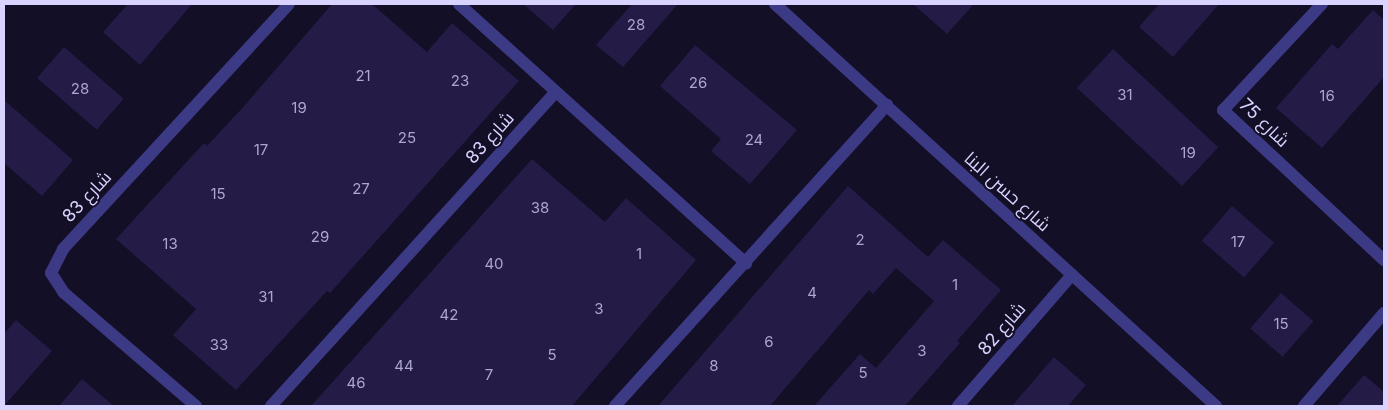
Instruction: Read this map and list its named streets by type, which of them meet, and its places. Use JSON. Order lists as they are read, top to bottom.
{
  "streets": {
    "street": [
      "شارع 75",
      "شارع 83",
      "شارع حسن البنا",
      "شارع 82"
    ]
  },
  "crossings": [
    ["شارع حسن البنا", "شارع 82"]
  ],
  "house_numbers": [
    "28",
    "21",
    "23",
    "26",
    "28",
    "31",
    "16",
    "19",
    "25",
    "24",
    "17",
    "19",
    "27",
    "15",
    "38",
    "29",
    "2",
    "17",
    "13",
    "1",
    "40",
    "1",
    "4",
    "31",
    "3",
    "42",
    "15",
    "6",
    "33",
    "3",
    "5",
    "44",
    "8",
    "5",
    "7",
    "46"
  ]
}
